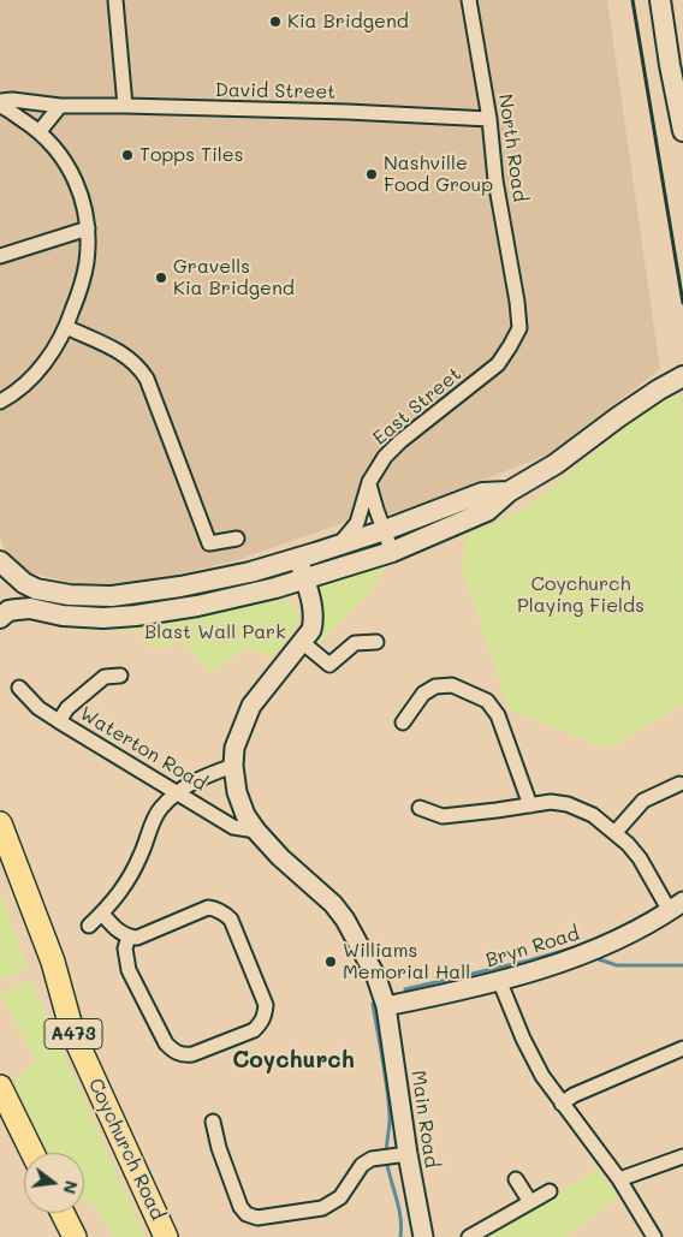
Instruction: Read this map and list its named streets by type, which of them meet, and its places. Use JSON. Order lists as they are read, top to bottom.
{
  "streets": {
    "main road": ["A473", "Coychurch Road"],
    "street": [
      "David Street",
      "North Road",
      "East Street",
      "Waterton Road",
      "Bryn Road",
      "Main Road"
    ]
  },
  "crossings": [
    ["David Street", "North Road"],
    ["North Road", "East Street"],
    ["Waterton Road", "Main Road"],
    ["Bryn Road", "Main Road"]
  ],
  "districts": ["Coychurch"],
  "parks": ["Coychurch Playing Fields", "Blast Wall Park"],
  "places": [
    "Kia Bridgend",
    "Topps Tiles",
    "Nashville Food Group",
    "Gravells Kia Bridgend",
    "Williams Memorial Hall"
  ],
  "north": "right"
}
